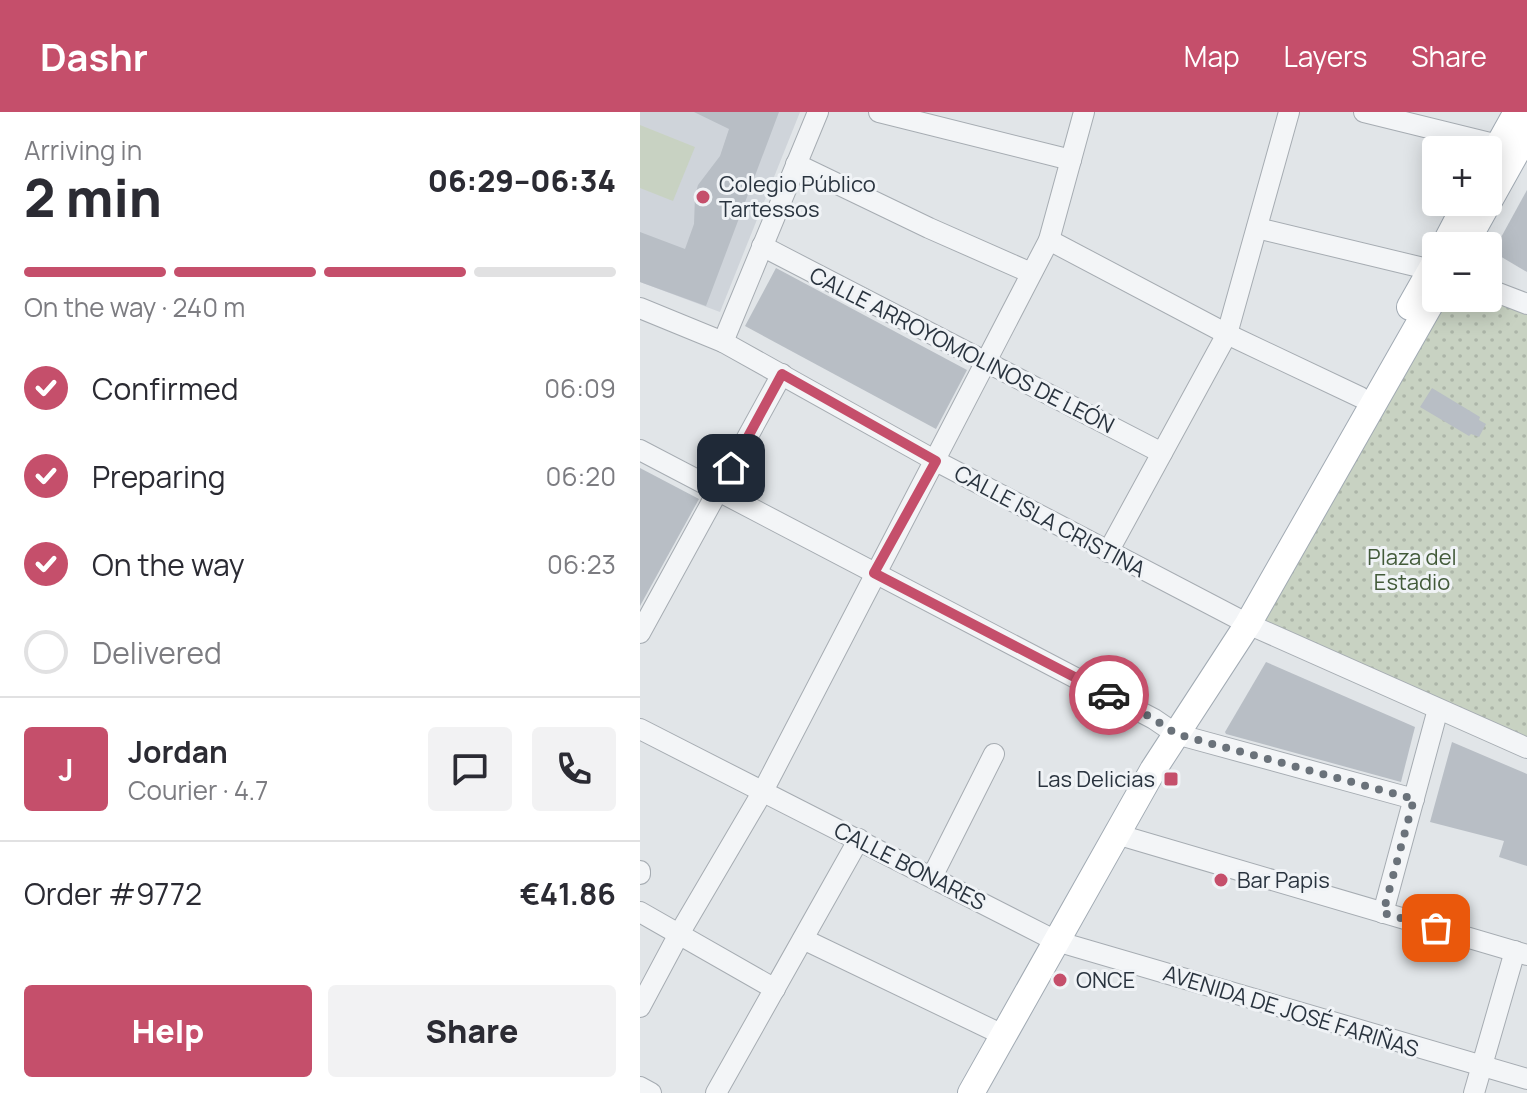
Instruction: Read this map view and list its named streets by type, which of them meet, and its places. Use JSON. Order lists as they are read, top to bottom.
{
  "streets": {
    "street": [
      "CALLE ARROYOMOLINOS DE LEÓN",
      "CALLE ISLA CRISTINA",
      "CALLE BONARES",
      "AVENIDA DE JOSÉ FARIÑAS"
    ]
  },
  "crossings": [
    ["CALLE BONARES", "AVENIDA DE JOSÉ FARIÑAS"]
  ],
  "parks": ["Plaza del Estadio"],
  "places": {
    "other": ["Colegio Público Tartessos", "Bar Papis", "ONCE"],
    "transit": ["Las Delicias"]
  },
  "page": {
    "header": "Dashr",
    "nav": ["Map", "Layers", "Share"],
    "heading": ["2 min", "Arriving in", "06:29–06:34"],
    "panel": [
      "Jordan",
      "Courier · 4.7",
      "Order #9772",
      "€41.86"
    ],
    "map_buttons": ["+", "−"],
    "bar": "On the way · 240 m",
    "list": [
      ["Confirmed", "06:09"],
      ["Preparing", "06:20"],
      ["On the way", "06:23"],
      "Delivered"
    ],
    "round": "J",
    "buttons": ["Help", "Share"]
  }
}
